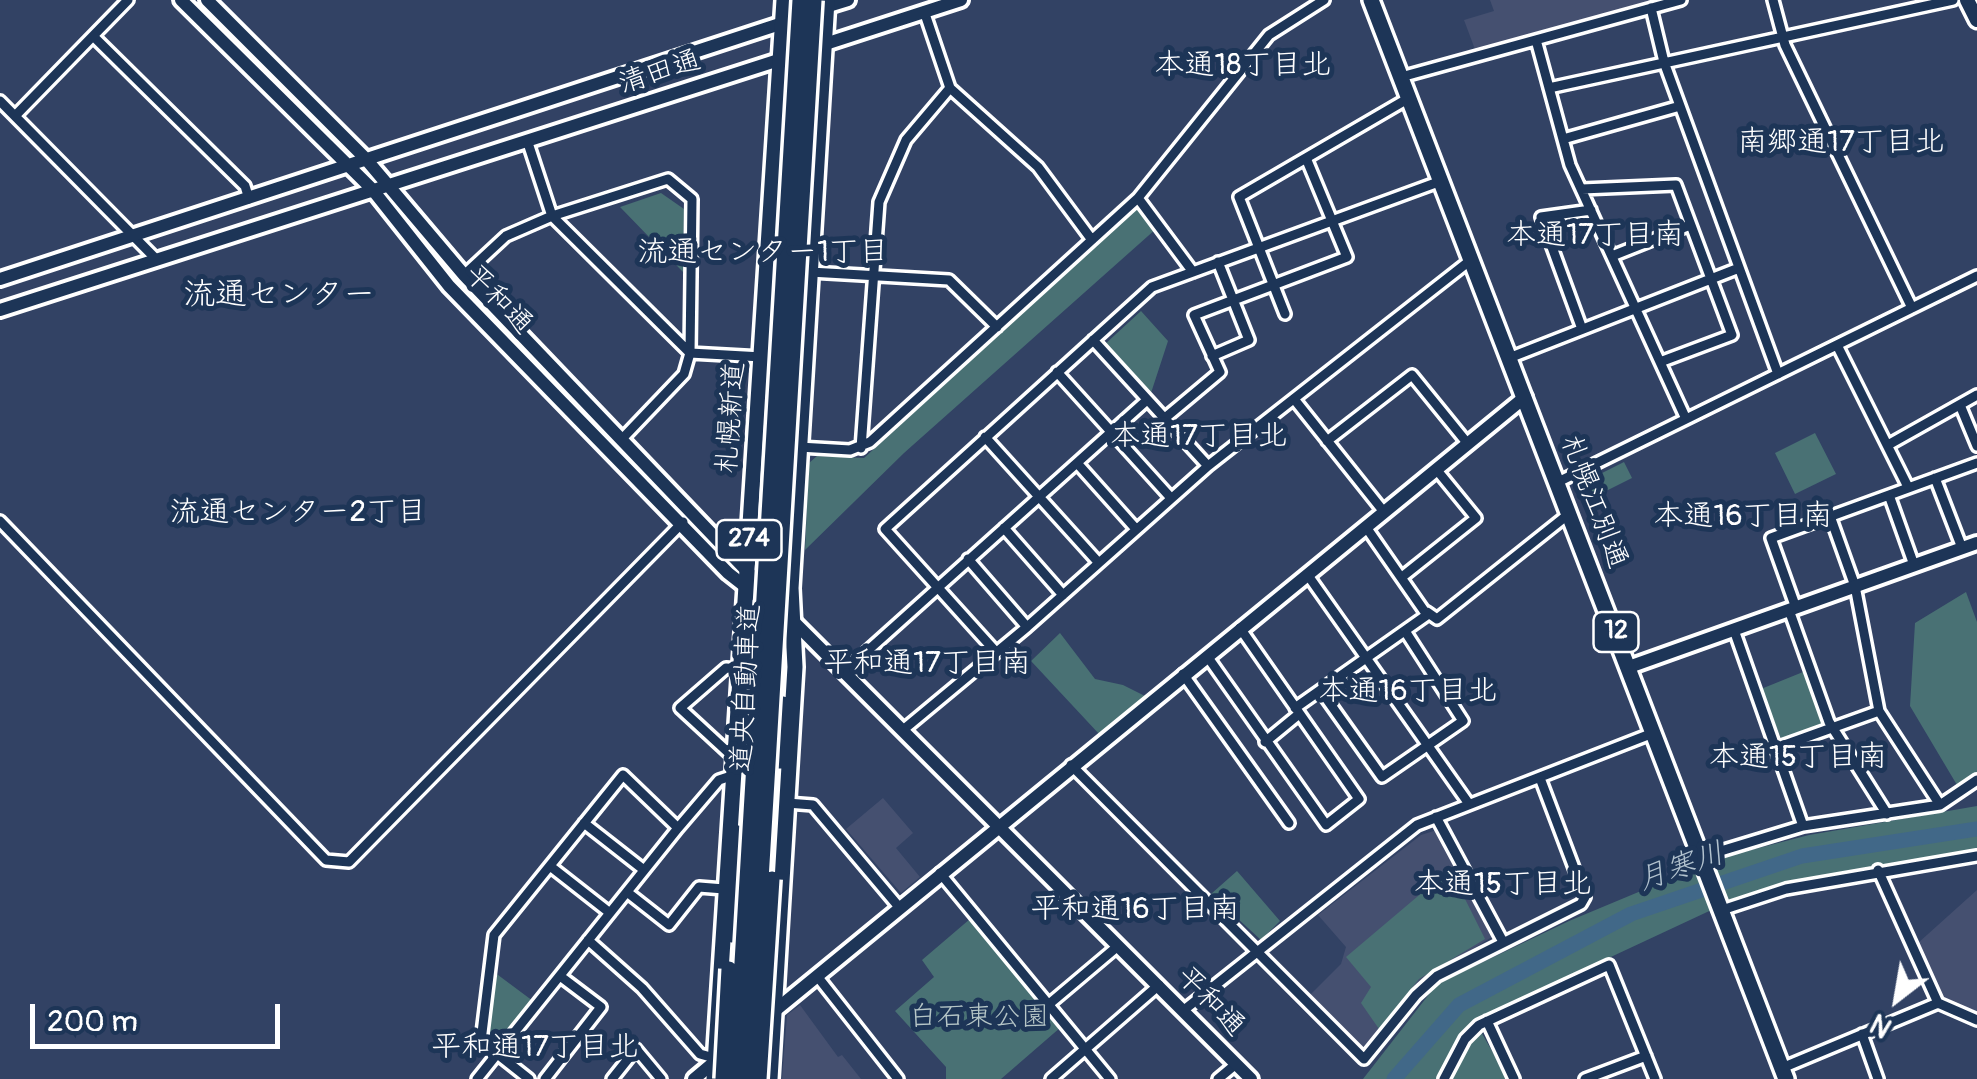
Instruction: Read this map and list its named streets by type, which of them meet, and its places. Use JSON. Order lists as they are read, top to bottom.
{
  "streets": {
    "highway": [
      "札幌新道",
      "札幌江別通",
      "274",
      "12",
      "道央自動車道"
    ],
    "street": ["清田通", "平和通"]
  },
  "crossings": [
    ["清田通", "平和通"],
    ["清田通", "札幌新道"],
    ["清田通", "274"],
    ["清田通", "道央自動車道"],
    ["平和通", "札幌新道"],
    ["平和通", "274"],
    ["274", "道央自動車道"]
  ],
  "districts": [
    "本通18丁目北",
    "南郷通17丁目北",
    "本通17丁目南",
    "流通センター1丁目",
    "流通センター",
    "本通17丁目北",
    "流通センター2丁目",
    "本通16丁目南",
    "平和通17丁目南",
    "本通16丁目北",
    "本通15丁目南",
    "本通15丁目北",
    "平和通16丁目南",
    "平和通17丁目北"
  ],
  "water": ["月寒川"],
  "parks": ["白石東公園"],
  "scale_bar": "200 m",
  "north": "bottom left"
}
